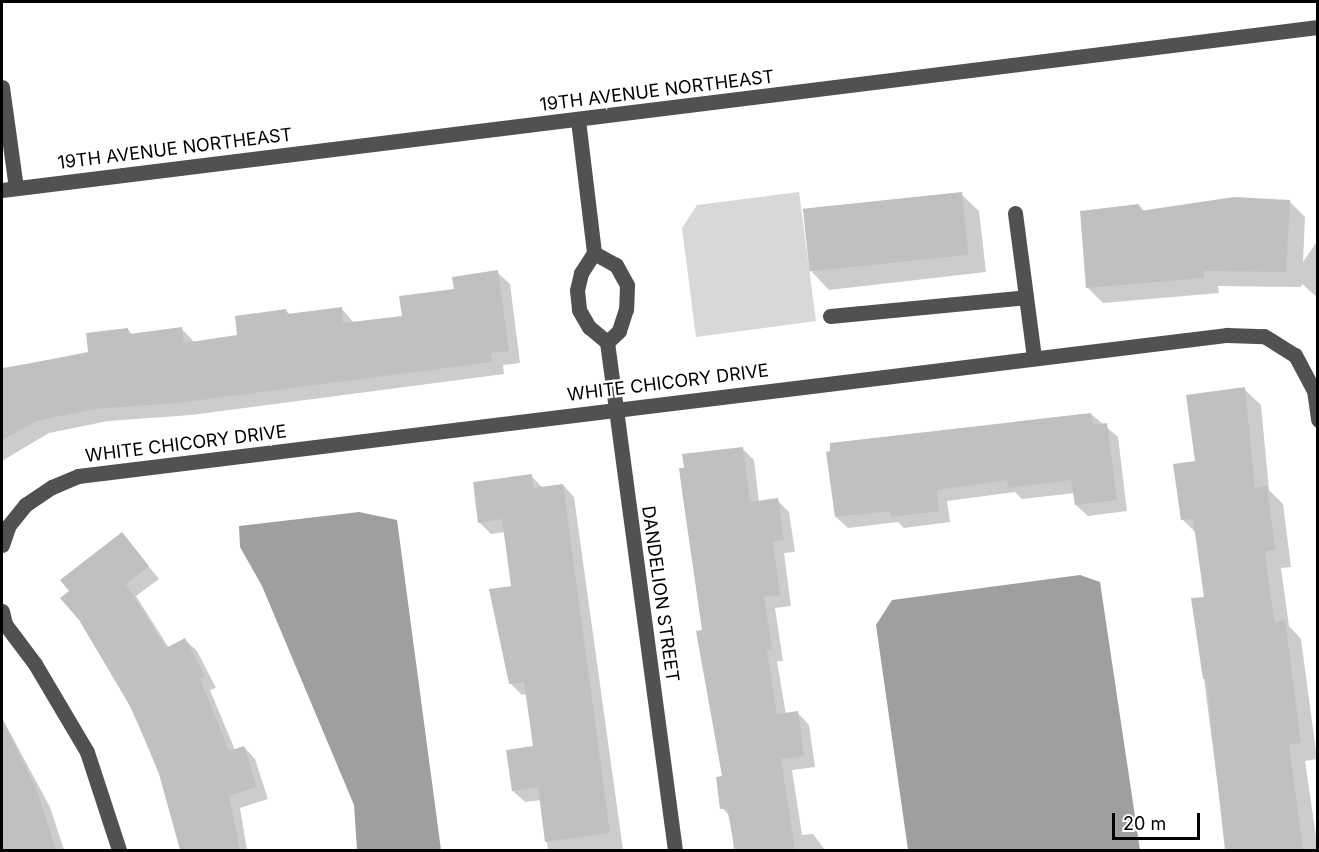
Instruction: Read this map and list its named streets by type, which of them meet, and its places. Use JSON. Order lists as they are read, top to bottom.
{
  "streets": {
    "street": ["19TH AVENUE NORTHEAST", "WHITE CHICORY DRIVE", "DANDELION STREET"]
  },
  "crossings": [
    ["WHITE CHICORY DRIVE", "DANDELION STREET"]
  ],
  "scale_bar": "20 m"
}
